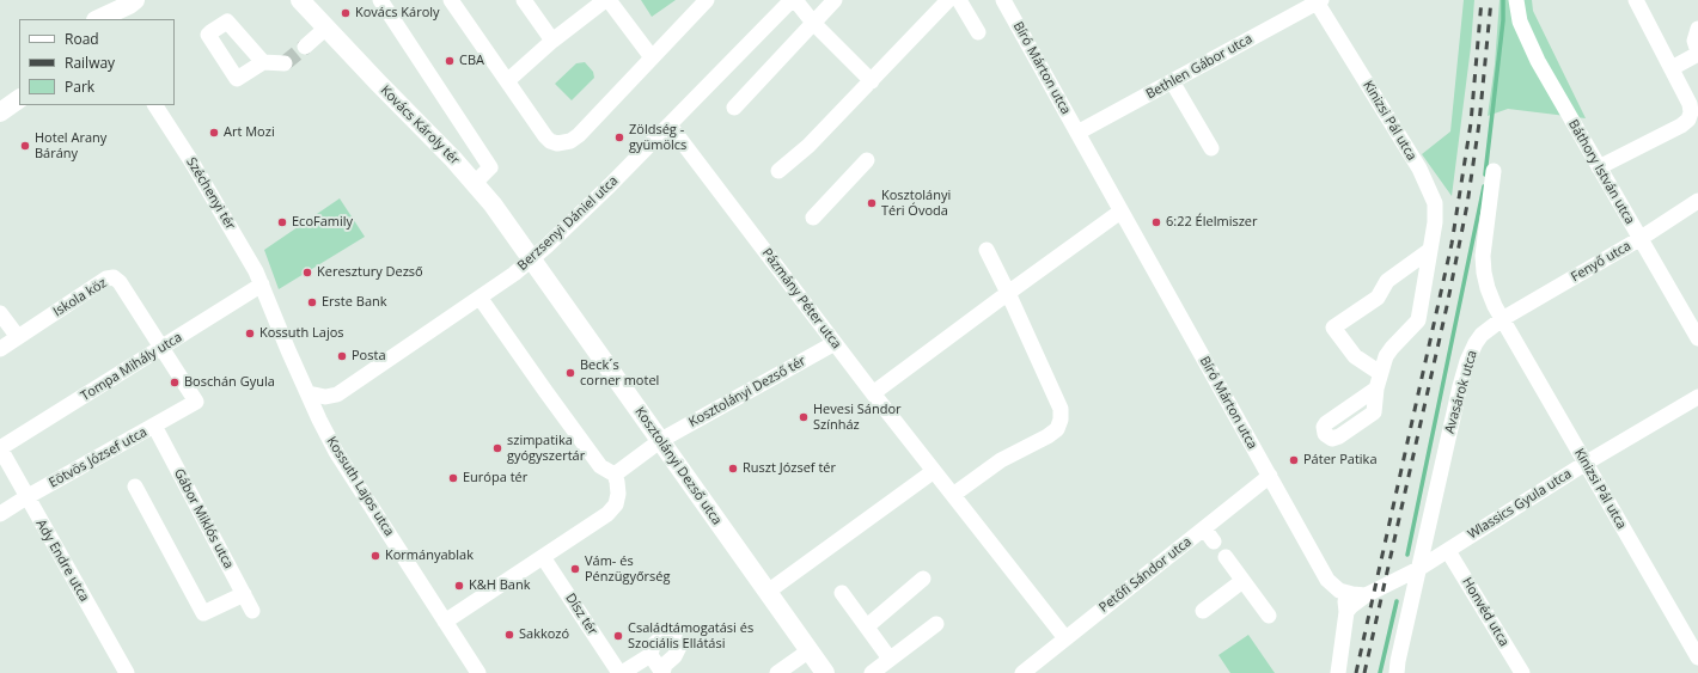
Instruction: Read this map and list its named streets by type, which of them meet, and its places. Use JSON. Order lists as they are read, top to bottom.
{
  "streets": {
    "main road": ["Kovács Károly tér", "Kosztolányi Dezső utca"],
    "street": [
      "Bethlen Gábor utca",
      "Bíró Márton utca",
      "Kinizsi Pál utca",
      "Báthory István utca",
      "Széchenyi tér",
      "Berzsenyi Dániel utca",
      "Fenyő utca",
      "Iskola köz",
      "Pázmány Péter utca",
      "Tompa Mihály utca",
      "Kosztolányi Dezső tér",
      "Avasárok utca",
      "Eötvös József utca",
      "Kossuth Lajos utca",
      "Wlassics Gyula utca",
      "Gábor Miklós utca",
      "Ady Endre utca",
      "Petőfi Sándor utca",
      "Honvéd utca",
      "Dísz tér"
    ]
  },
  "crossings": [
    ["Bethlen Gábor utca", "Bíró Márton utca"],
    ["Bethlen Gábor utca", "Kinizsi Pál utca"],
    ["Bíró Márton utca", "Petőfi Sándor utca"],
    ["Kinizsi Pál utca", "Fenyő utca"],
    ["Kinizsi Pál utca", "Avasárok utca"],
    ["Kinizsi Pál utca", "Wlassics Gyula utca"],
    ["Kovács Károly tér", "Berzsenyi Dániel utca"],
    ["Kovács Károly tér", "Kosztolányi Dezső utca"],
    ["Báthory István utca", "Fenyő utca"],
    ["Széchenyi tér", "Berzsenyi Dániel utca"],
    ["Széchenyi tér", "Tompa Mihály utca"],
    ["Széchenyi tér", "Kossuth Lajos utca"],
    ["Berzsenyi Dániel utca", "Pázmány Péter utca"],
    ["Berzsenyi Dániel utca", "Kosztolányi Dezső utca"],
    ["Berzsenyi Dániel utca", "Kossuth Lajos utca"],
    ["Fenyő utca", "Avasárok utca"],
    ["Iskola köz", "Tompa Mihály utca"],
    ["Iskola köz", "Eötvös József utca"],
    ["Pázmány Péter utca", "Kosztolányi Dezső tér"],
    ["Pázmány Péter utca", "Petőfi Sándor utca"],
    ["Tompa Mihály utca", "Eötvös József utca"],
    ["Tompa Mihály utca", "Ady Endre utca"],
    ["Kosztolányi Dezső tér", "Kosztolányi Dezső utca"],
    ["Avasárok utca", "Wlassics Gyula utca"],
    ["Eötvös József utca", "Gábor Miklós utca"],
    ["Eötvös József utca", "Ady Endre utca"],
    ["Wlassics Gyula utca", "Honvéd utca"]
  ],
  "places": [
    "Kovács Károly",
    "CBA",
    "Art Mozi",
    "Zöldség - gyümölcs",
    "Hotel Arany Bárány",
    "Kosztolányi Téri Óvoda",
    "EcoFamily",
    "6:22 Élelmiszer",
    "Keresztury Dezső",
    "Erste Bank",
    "Kossuth Lajos",
    "Posta",
    "Beck´s corner motel",
    "Boschán Gyula",
    "Hevesi Sándor Színház",
    "szimpatika gyógyszertár",
    "Páter Patika",
    "Ruszt József tér",
    "Európa tér",
    "Kormányablak",
    "Vám- és Pénzügyőrség",
    "K&H Bank",
    "Sakkozó",
    "Családtámogatási és Szociális Ellátási"
  ],
  "legend": ["Road", "Railway", "Park"]
}
